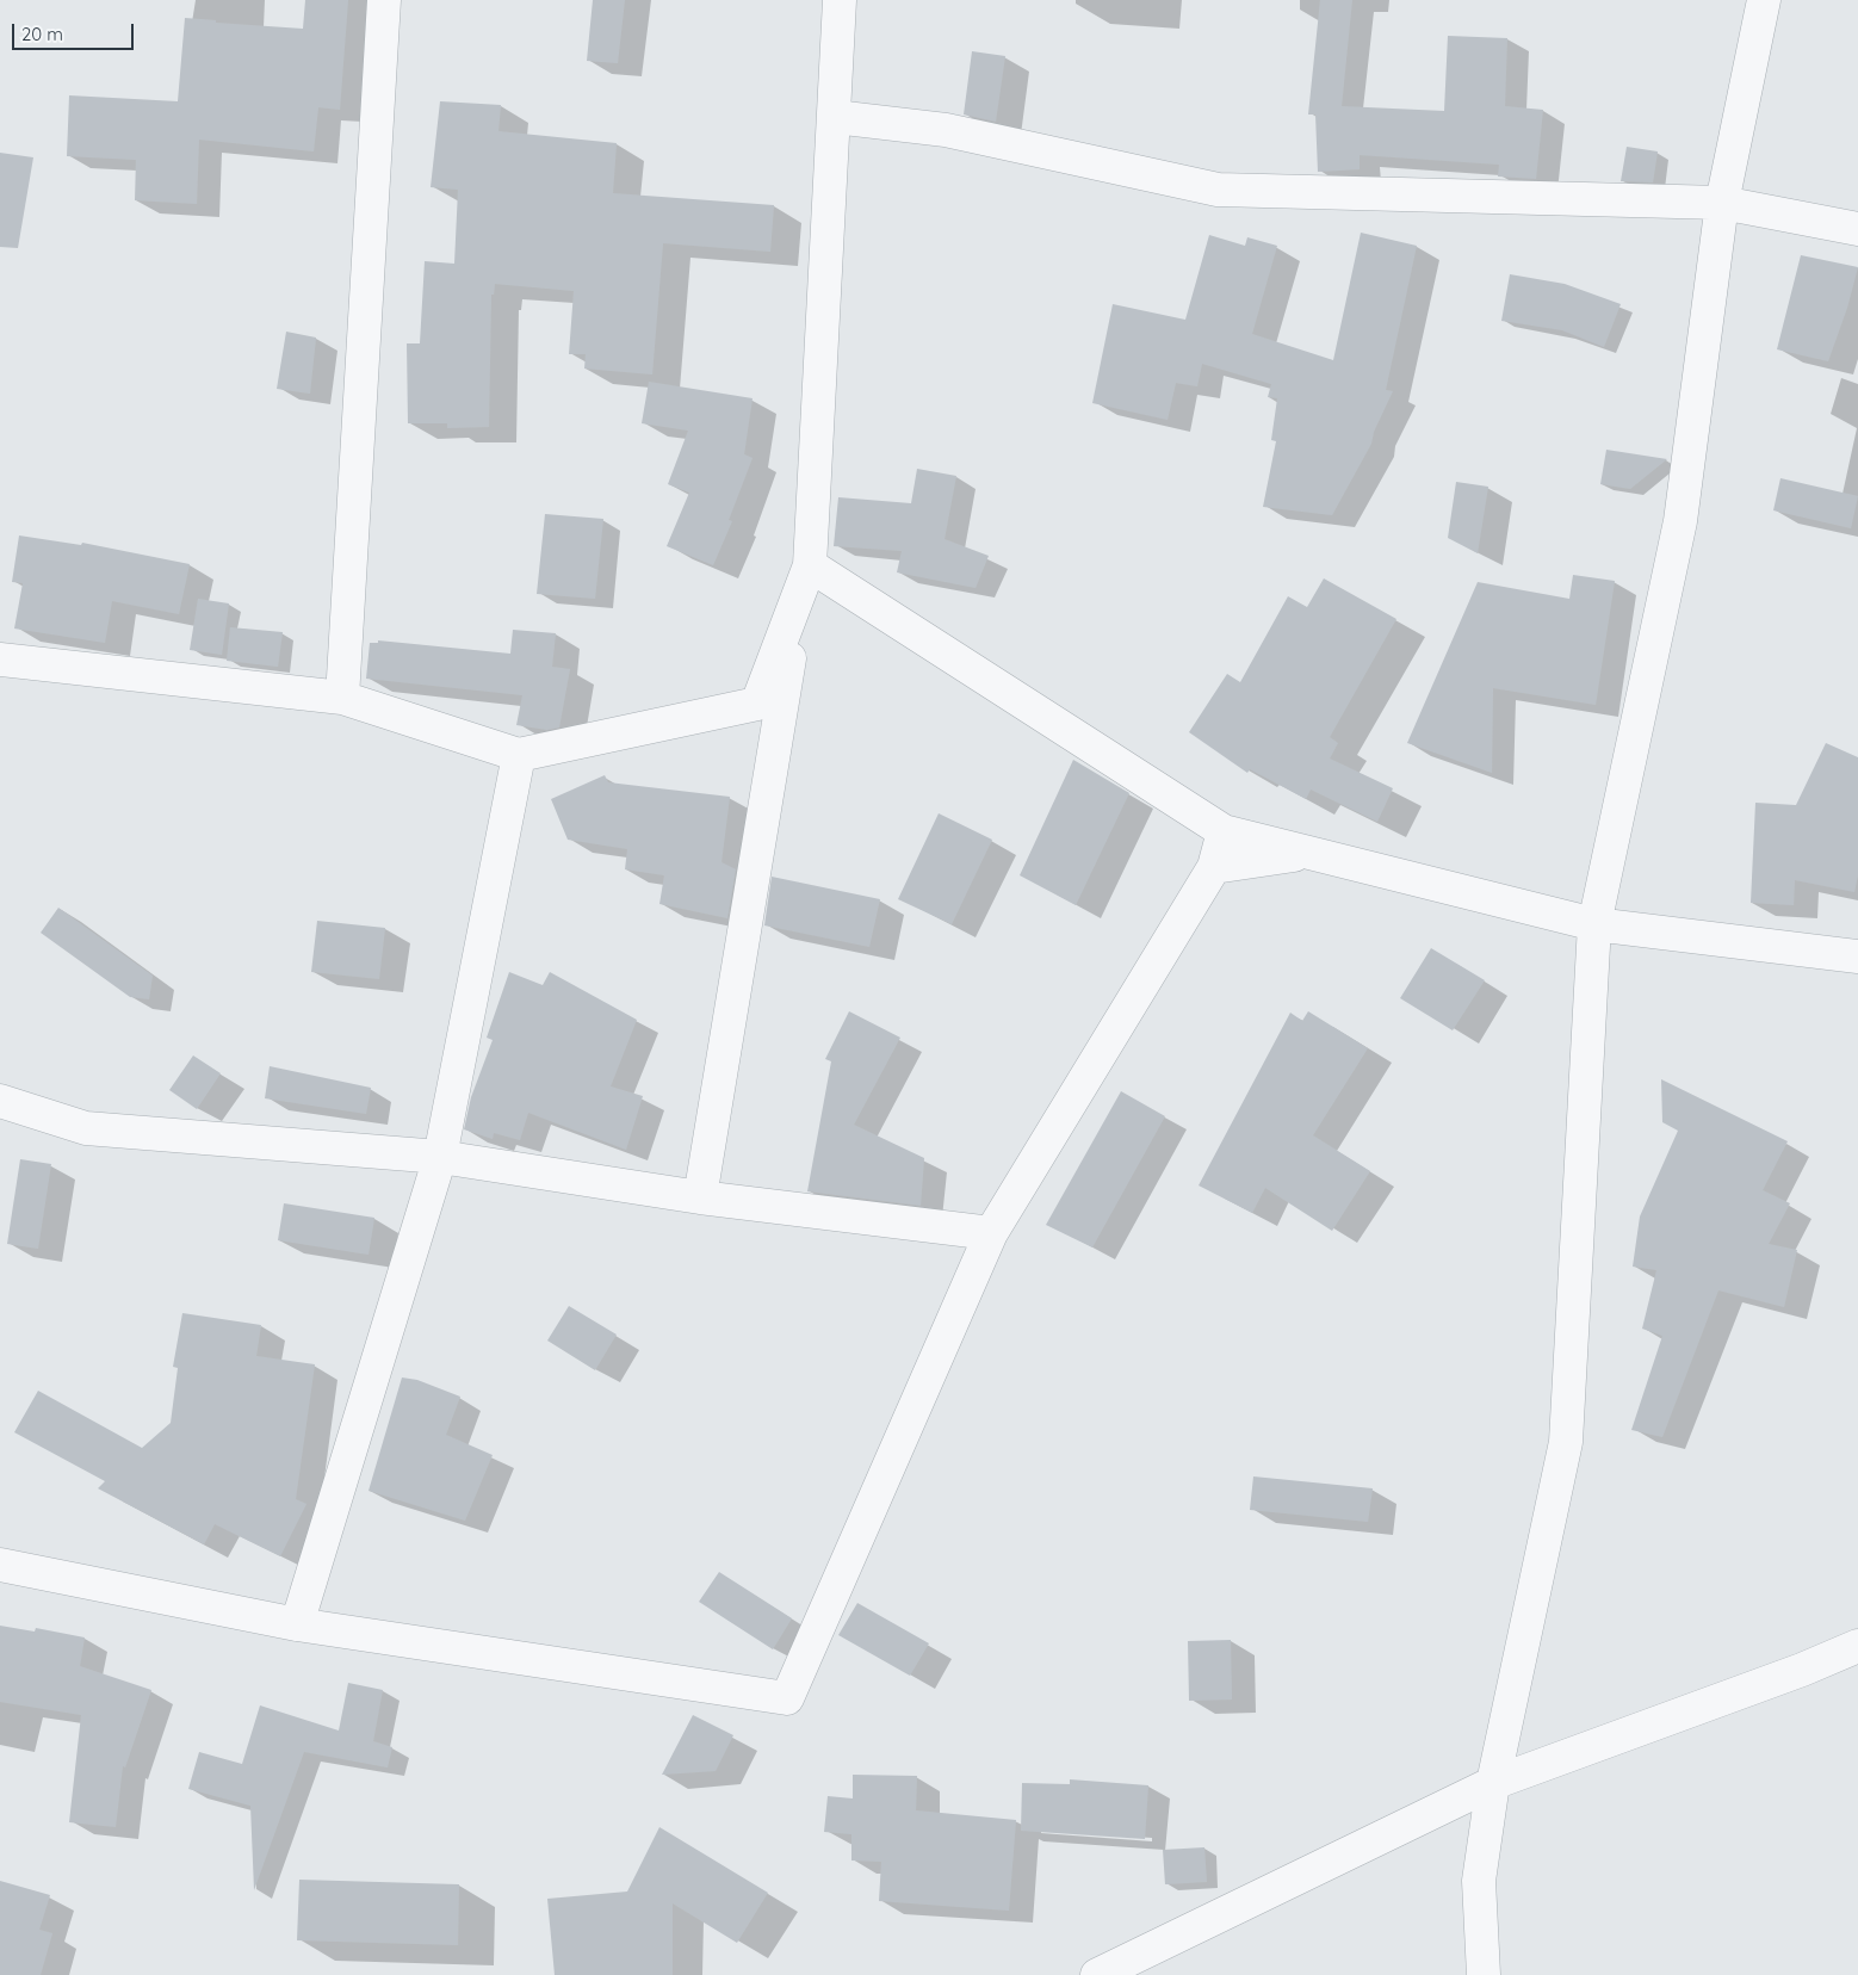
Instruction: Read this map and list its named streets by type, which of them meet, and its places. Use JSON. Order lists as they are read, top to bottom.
{
  "scale_bar": "20 m"
}
